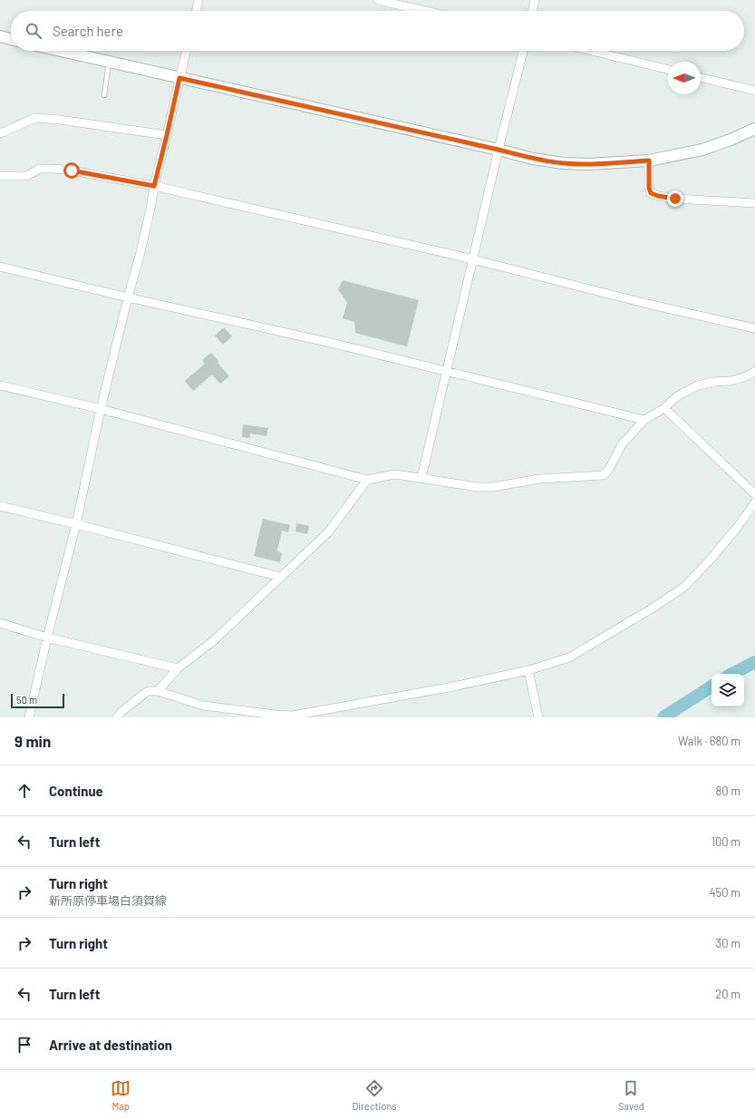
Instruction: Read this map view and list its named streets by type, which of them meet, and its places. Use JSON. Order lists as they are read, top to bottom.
{
  "scale_bar": "50 m",
  "north": "left",
  "page": {
    "search": "Search here",
    "scale": "50 m",
    "heading": ["9 min", "Walk · 680 m"],
    "list": [
      ["Continue", "80 m"],
      ["Turn left", "100 m"],
      ["Turn right", "新所原停車場白須賀線", "450 m"],
      ["Turn right", "30 m"],
      ["Turn left", "20 m"],
      "Arrive at destination"
    ],
    "nav": ["Map", "Directions", "Saved"]
  }
}
